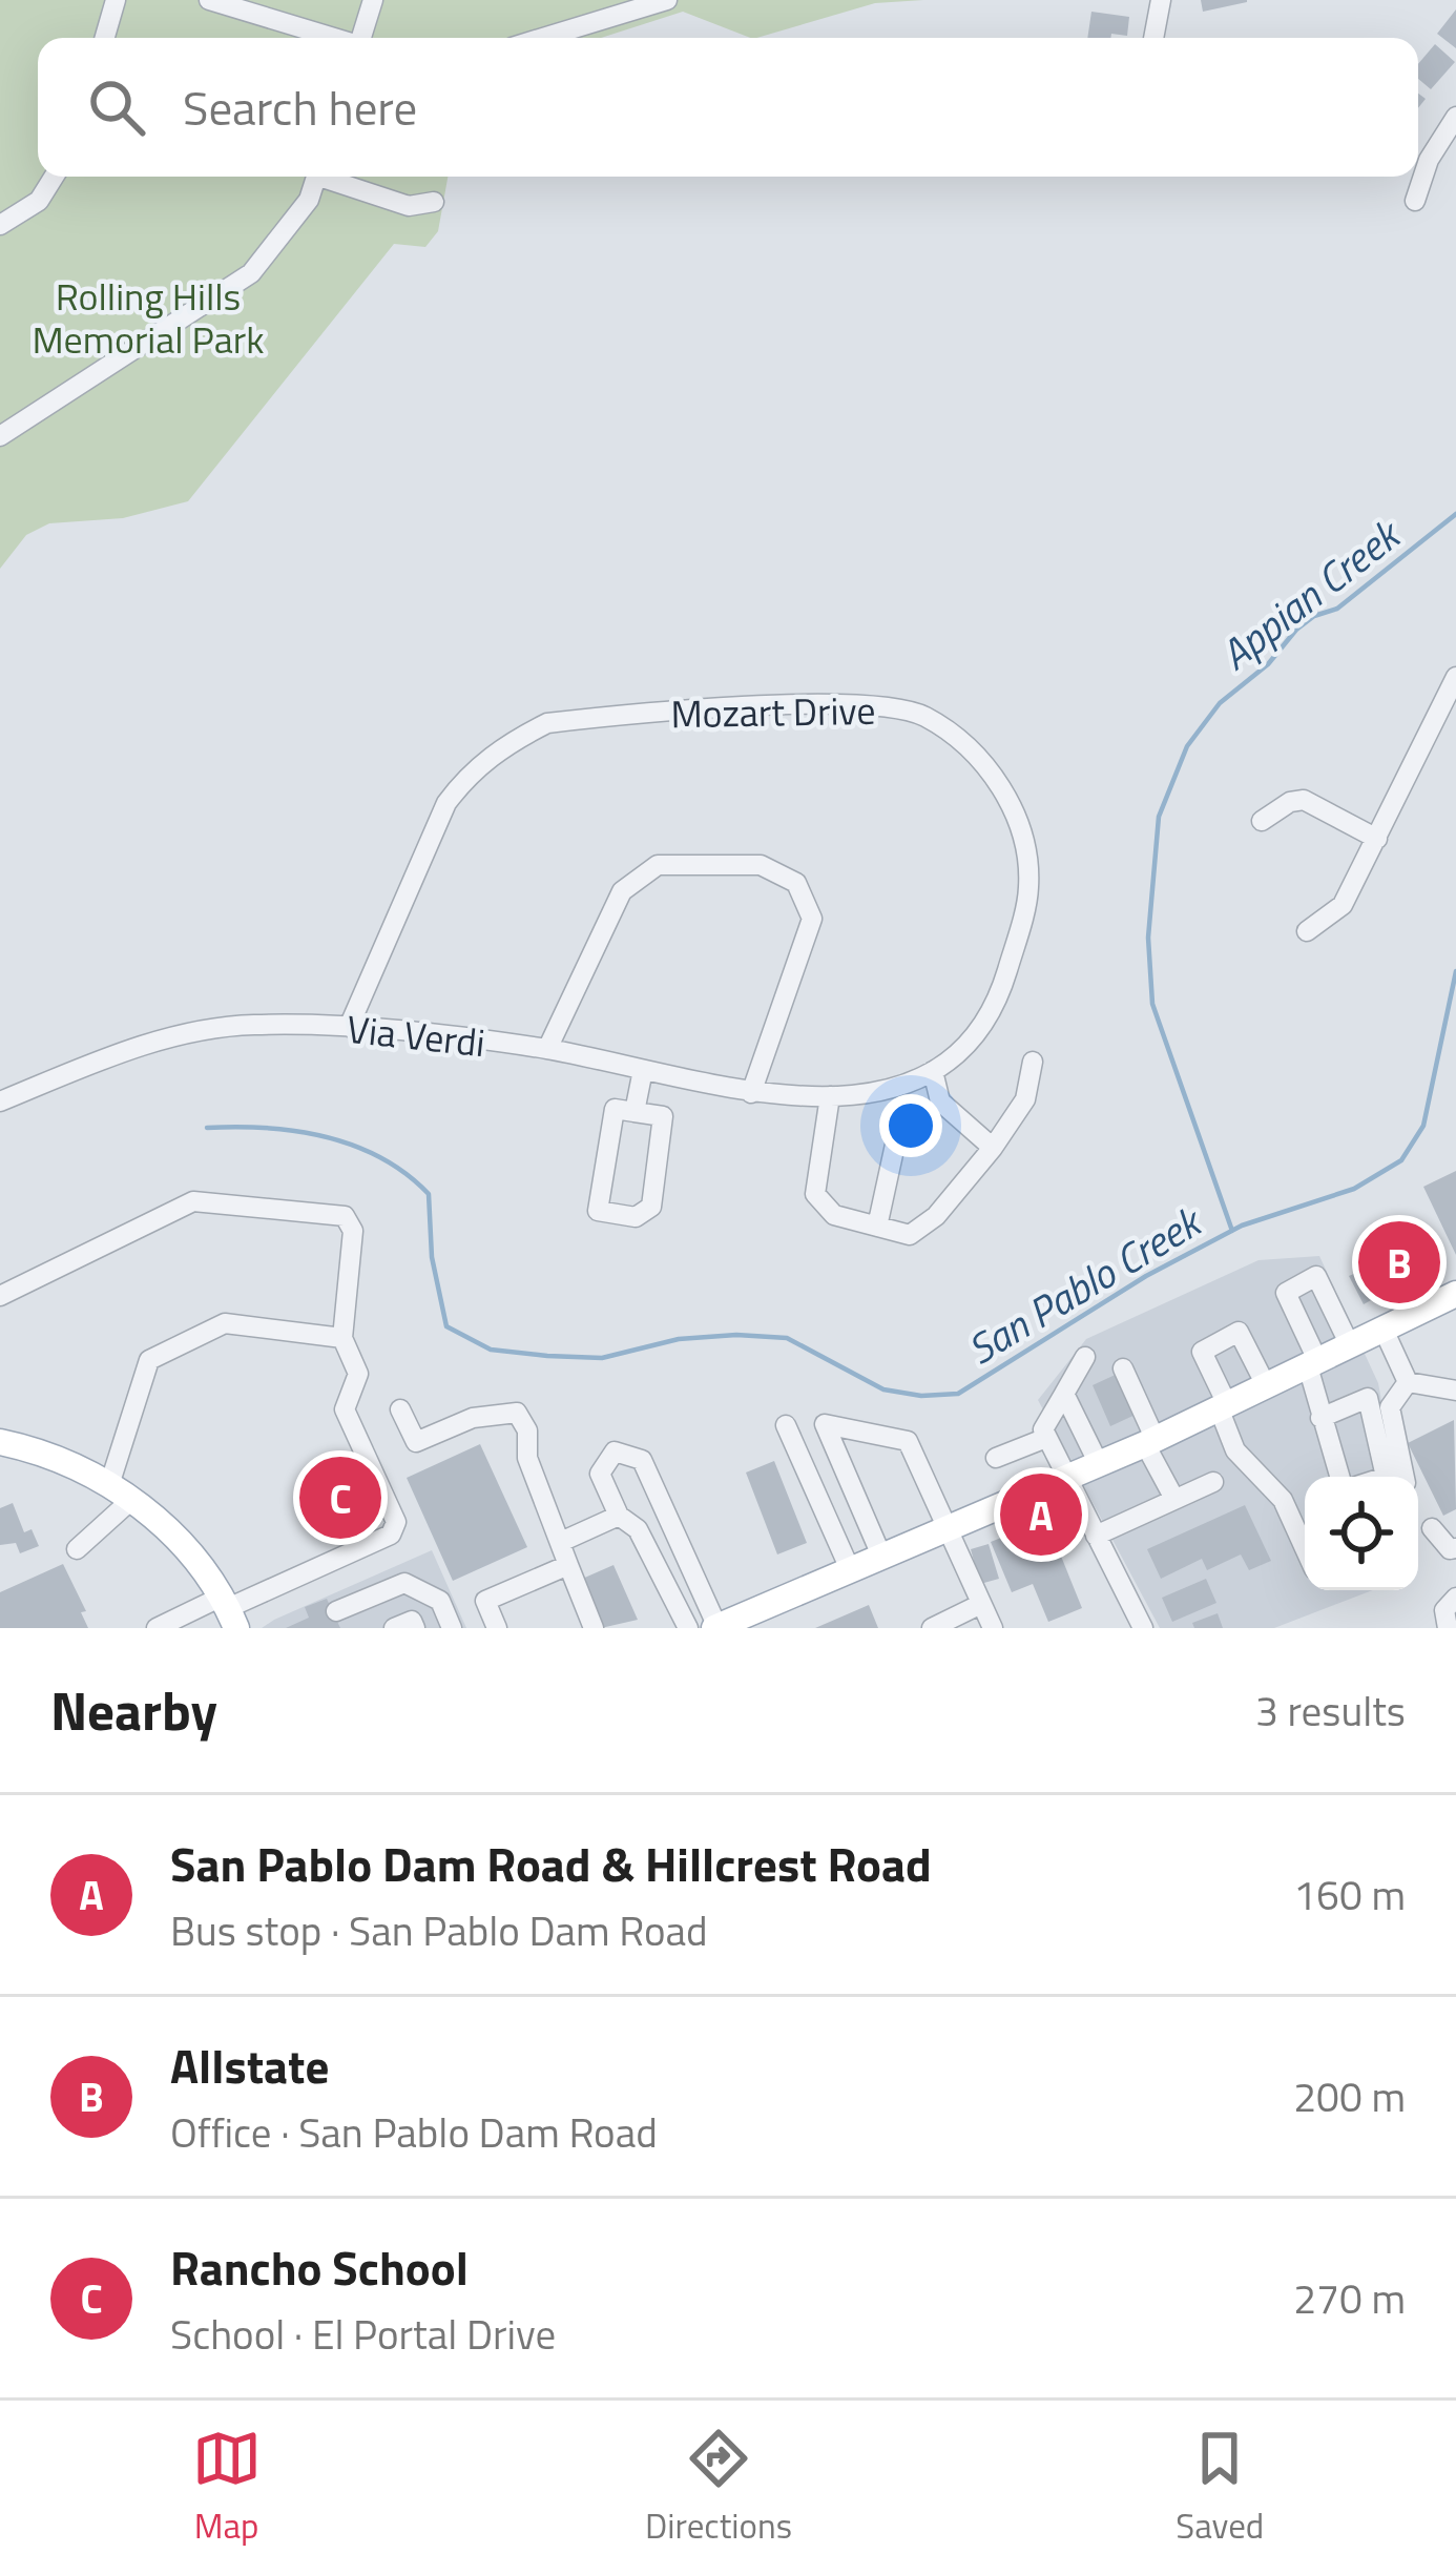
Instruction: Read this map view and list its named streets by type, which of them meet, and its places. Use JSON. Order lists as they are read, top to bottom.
{
  "streets": {
    "street": ["Mozart Drive", "Via Verdi"]
  },
  "crossings": [
    ["Mozart Drive", "Via Verdi"]
  ],
  "water": ["Appian Creek", "San Pablo Creek"],
  "parks": ["Rolling Hills Memorial Park"],
  "page": {
    "search": "Search here",
    "pins": ["B", "C", "A"],
    "heading": ["Nearby", "3 results"],
    "list": [
      {
        "mark": "A",
        "name": "San Pablo Dam Road & Hillcrest Road",
        "note": "Bus stop · San Pablo Dam Road",
        "value": "160 m"
      },
      {
        "mark": "B",
        "name": "Allstate",
        "note": "Office · San Pablo Dam Road",
        "value": "200 m"
      },
      {
        "mark": "C",
        "name": "Rancho School",
        "note": "School · El Portal Drive",
        "value": "270 m"
      }
    ],
    "nav": ["Map", "Directions", "Saved"]
  }
}
